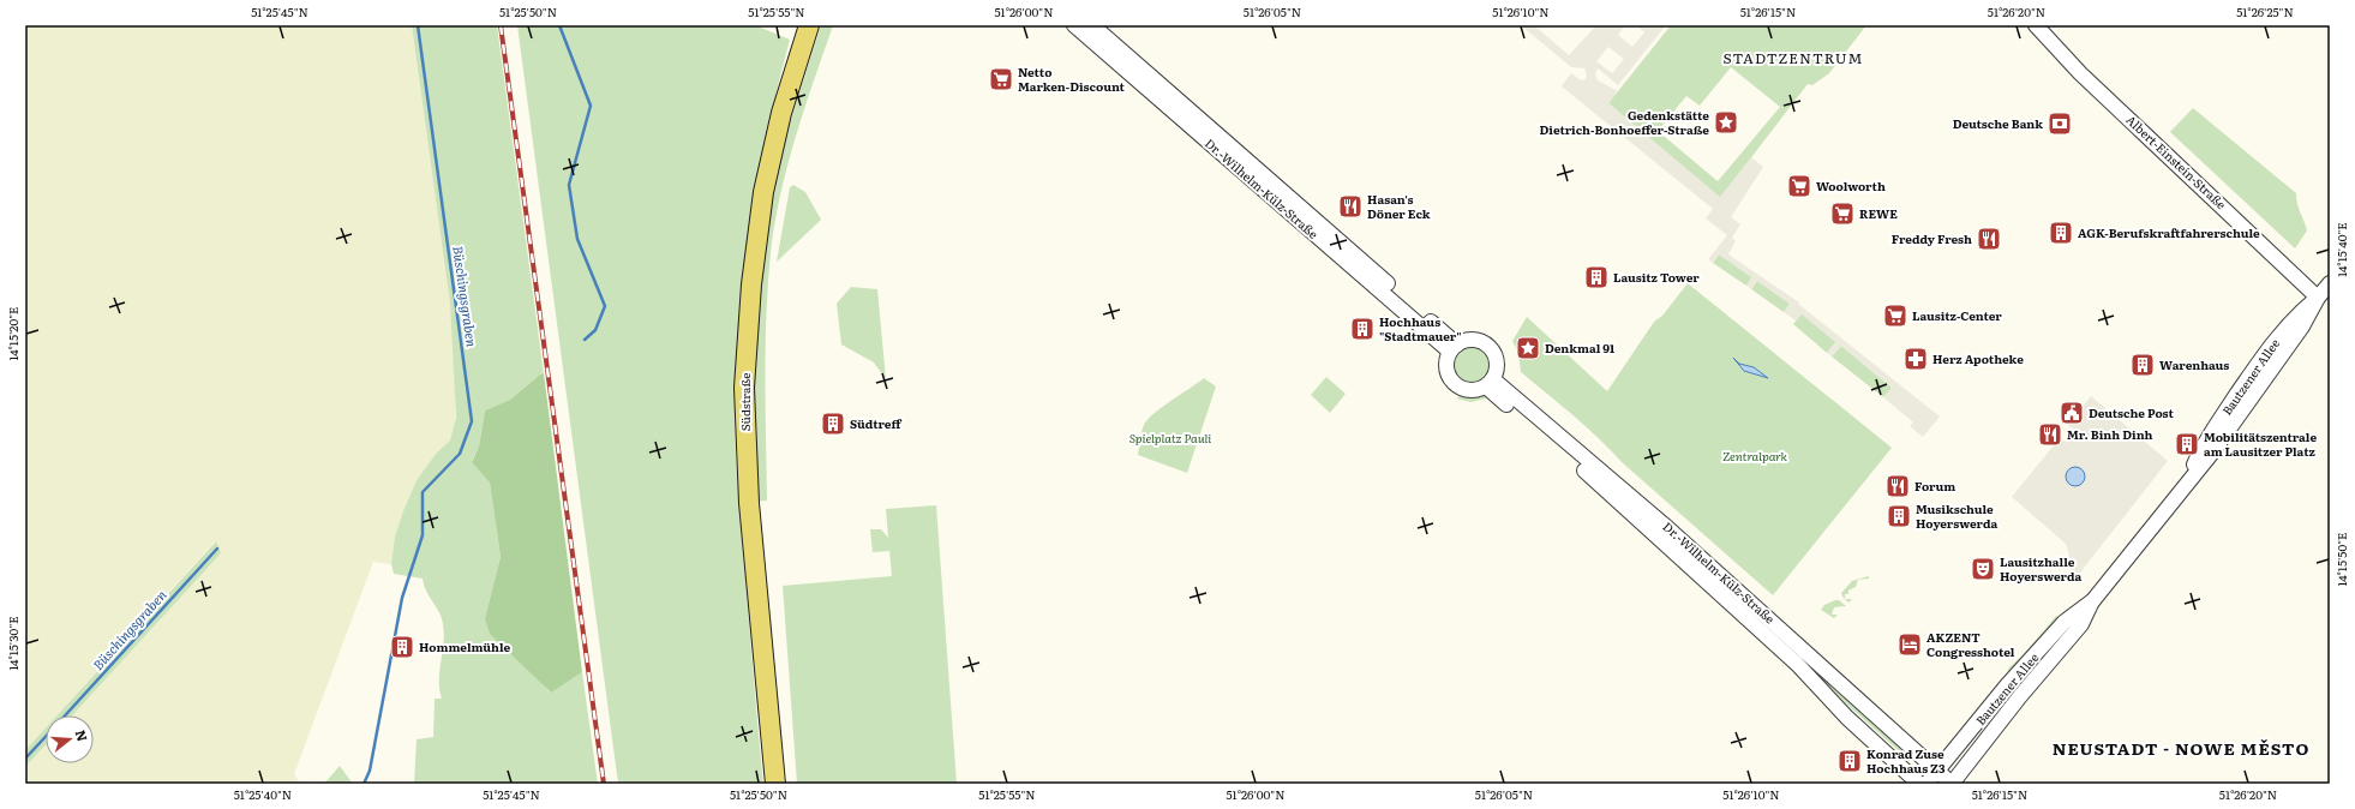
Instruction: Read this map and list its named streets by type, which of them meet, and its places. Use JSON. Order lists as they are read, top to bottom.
{
  "streets": {
    "main road": ["Südstraße"],
    "street": ["Albert-Einstein-Straße", "Dr.-Wilhelm-Külz-Straße", "Bautzener Allee"]
  },
  "crossings": [
    ["Albert-Einstein-Straße", "Bautzener Allee"],
    ["Dr.-Wilhelm-Külz-Straße", "Bautzener Allee"]
  ],
  "districts": ["STADTZENTRUM", "NEUSTADT - NOWE MĚSTO"],
  "water": ["Büschingsgraben"],
  "parks": ["Spielplatz Pauli", "Zentralpark"],
  "places": {
    "supermarket": [
      "Netto Marken-Discount",
      "Woolworth",
      "REWE",
      "Lausitz-Center"
    ],
    "place": ["Gedenkstätte Dietrich-Bonhoeffer-Straße", "Denkmal 91"],
    "bank": ["Deutsche Bank"],
    "restaurant": [
      "Hasan's Döner Eck",
      "Freddy Fresh",
      "Mr. Binh Dinh",
      "Forum"
    ],
    "building": [
      "AGK-Berufskraftfahrerschule",
      "Lausitz Tower",
      "Hochhaus \"Stadtmauer\"",
      "Warenhaus",
      "Südtreff",
      "Mobilitätszentrale am Lausitzer Platz",
      "Musikschule Hoyerswerda",
      "Hommelmühle",
      "Konrad Zuse Hochhaus Z3"
    ],
    "pharmacy": ["Herz Apotheke"],
    "public building": ["Deutsche Post"],
    "theatre": ["Lausitzhalle Hoyerswerda"],
    "hotel": ["AKZENT Congresshotel"]
  },
  "north": "right",
  "coordinates": [
    "51°25'45\"N",
    "51°25'50\"N",
    "51°25'55\"N",
    "51°26'00\"N",
    "51°26'05\"N",
    "51°26'10\"N",
    "51°26'15\"N",
    "51°26'20\"N",
    "51°26'25\"N",
    "14°15'40\"E",
    "14°15'20\"E",
    "14°15'50\"E",
    "14°15'30\"E",
    "51°25'40\"N"
  ]
}
